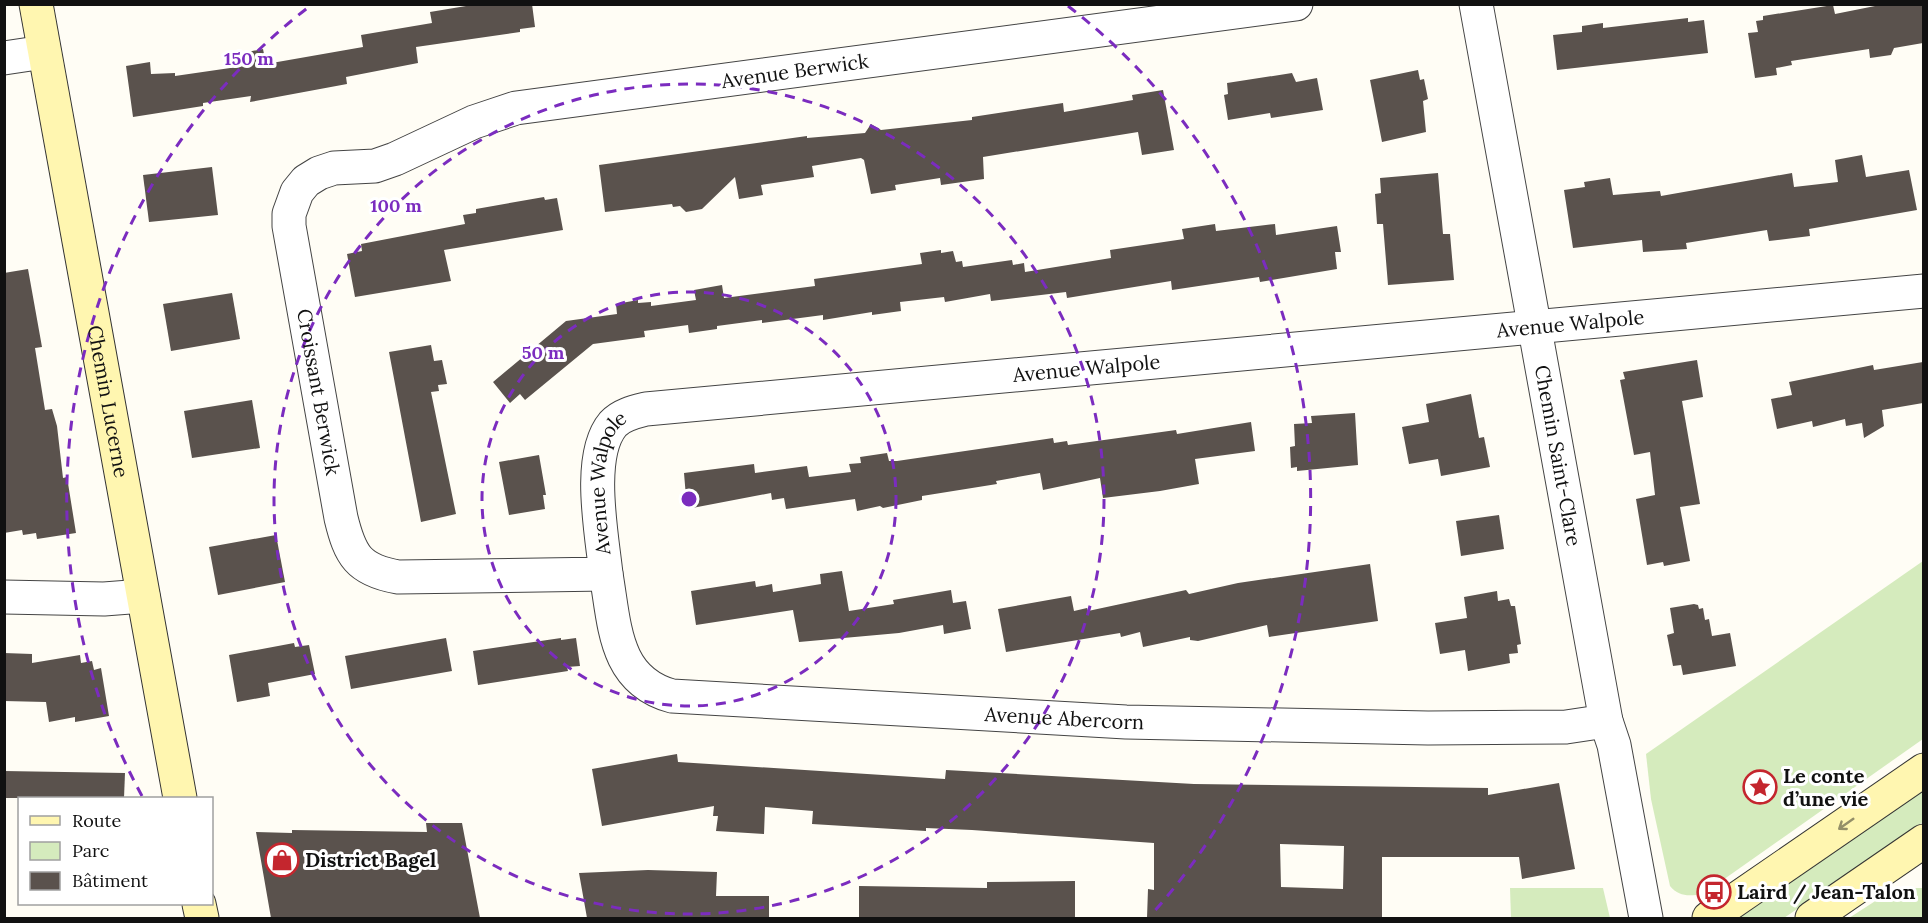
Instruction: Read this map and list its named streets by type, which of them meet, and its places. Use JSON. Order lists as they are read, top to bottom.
{
  "streets": {
    "main road": ["Chemin Lucerne"],
    "street": [
      "Avenue Berwick",
      "Avenue Walpole",
      "Croissant Berwick",
      "Chemin Saint-Clare",
      "Avenue Abercorn"
    ]
  },
  "crossings": [
    ["Avenue Berwick", "Croissant Berwick"],
    ["Avenue Walpole", "Croissant Berwick"],
    ["Avenue Walpole", "Chemin Saint-Clare"],
    ["Avenue Walpole", "Avenue Abercorn"],
    ["Chemin Saint-Clare", "Avenue Abercorn"]
  ],
  "places": {
    "place": ["Le conte d’une vie"],
    "shop": ["District Bagel"],
    "bus stop": ["Laird / Jean-Talon"]
  },
  "legend": ["Route", "Parc", "Bâtiment"],
  "rings": ["150 m", "100 m", "50 m"]
}
